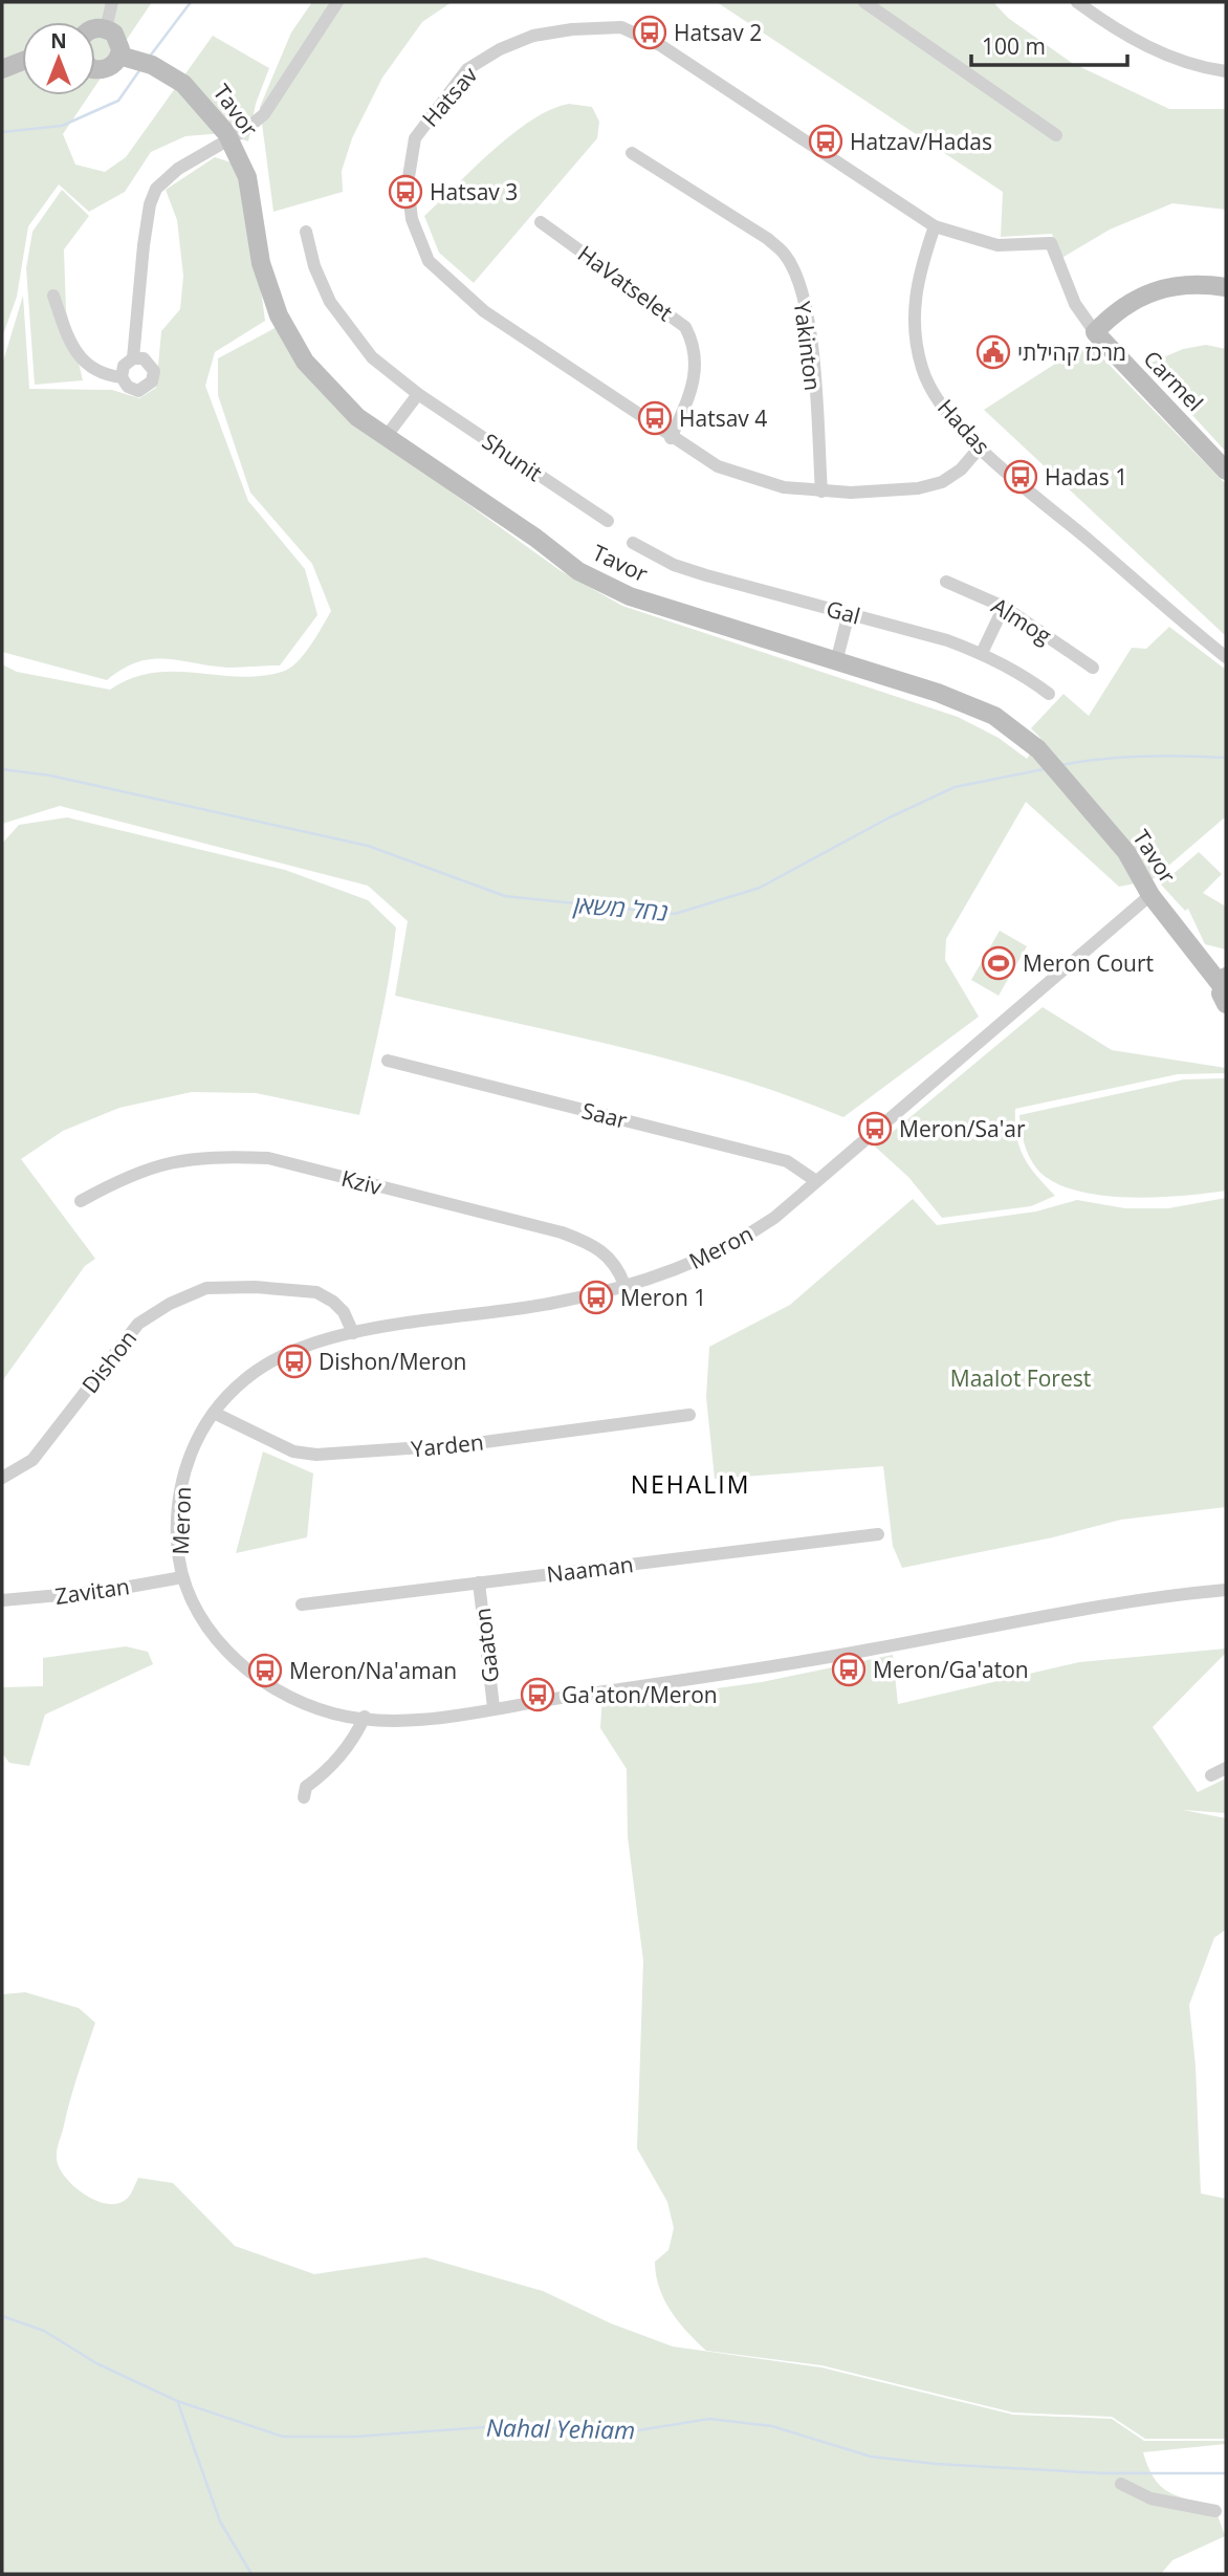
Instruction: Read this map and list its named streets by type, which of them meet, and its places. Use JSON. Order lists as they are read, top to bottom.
{
  "streets": {
    "street": [
      "Hatsav",
      "Tavor",
      "HaVatselet",
      "Yakinton",
      "Carmel",
      "Hadas",
      "Shunit",
      "Gal",
      "Almog",
      "Saar",
      "Kziv",
      "Meron",
      "Dishon",
      "Yarden",
      "Naaman",
      "Zavitan",
      "Gaaton"
    ]
  },
  "crossings": [
    ["Hatsav", "HaVatselet"],
    ["Hatsav", "Yakinton"],
    ["Hatsav", "Carmel"],
    ["Hatsav", "Hadas"],
    ["Tavor", "Meron"],
    ["Saar", "Meron"],
    ["Kziv", "Meron"],
    ["Meron", "Dishon"],
    ["Meron", "Yarden"],
    ["Meron", "Zavitan"],
    ["Meron", "Gaaton"],
    ["Naaman", "Gaaton"]
  ],
  "districts": ["NEHALIM"],
  "water": ["נחל משאן", "Nahal Yehiam"],
  "parks": ["Maalot Forest"],
  "places": {
    "bus stop": [
      "Hatsav 2",
      "Hatzav/Hadas",
      "Hatsav 3",
      "Hatsav 4",
      "Hadas 1",
      "Meron/Sa'ar",
      "Meron 1",
      "Dishon/Meron",
      "Meron/Ga'aton",
      "Meron/Na'aman",
      "Ga'aton/Meron"
    ],
    "public building": ["מרכז קהילתי"],
    "sports": ["Meron Court"]
  },
  "scale_bar": "100 m",
  "north": "top"
}
